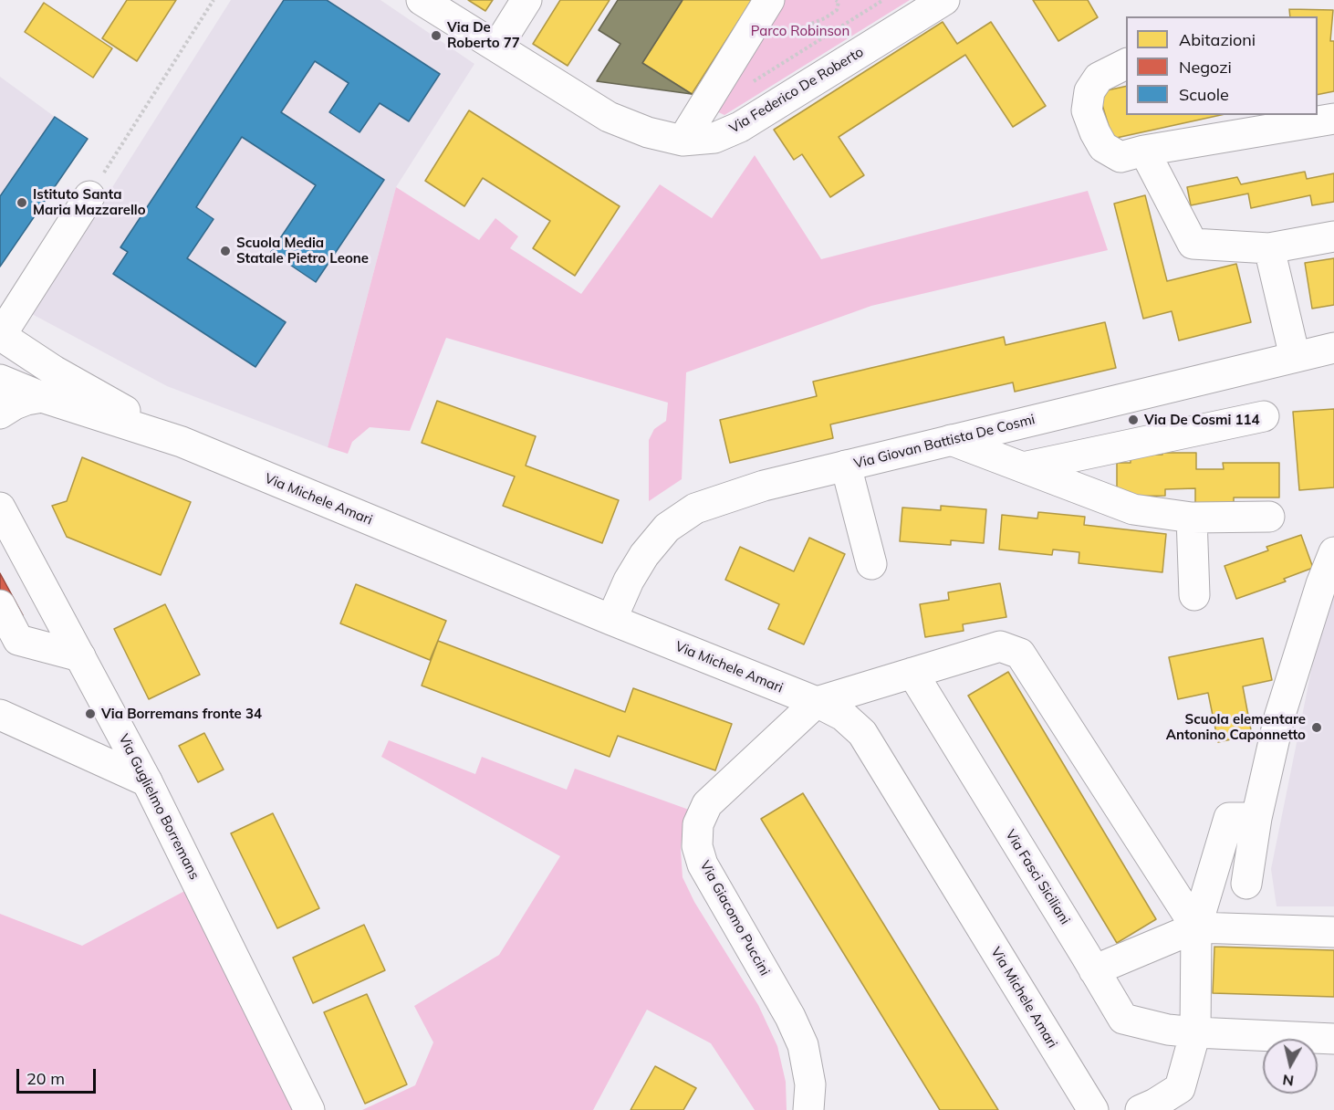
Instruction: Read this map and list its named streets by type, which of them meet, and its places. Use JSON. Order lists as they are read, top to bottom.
{
  "streets": {
    "main road": [
      "Via Federico De Roberto",
      "Via Giovan Battista De Cosmi",
      "Via Michele Amari",
      "Via Guglielmo Borremans",
      "Via Fasci Siciliani",
      "Via Giacomo Puccini"
    ]
  },
  "crossings": [
    ["Via Giovan Battista De Cosmi", "Via Michele Amari"],
    ["Via Michele Amari", "Via Giacomo Puccini"]
  ],
  "parks": ["Parco Robinson"],
  "places": [
    "Via De Roberto 77",
    "Istituto Santa Maria Mazzarello",
    "Scuola Media Statale Pietro Leone",
    "Via De Cosmi 114",
    "Via Borremans fronte 34",
    "Scuola elementare Antonino Caponnetto"
  ],
  "legend": ["Abitazioni", "Negozi", "Scuole"],
  "scale_bar": "20 m",
  "north": "bottom"
}
